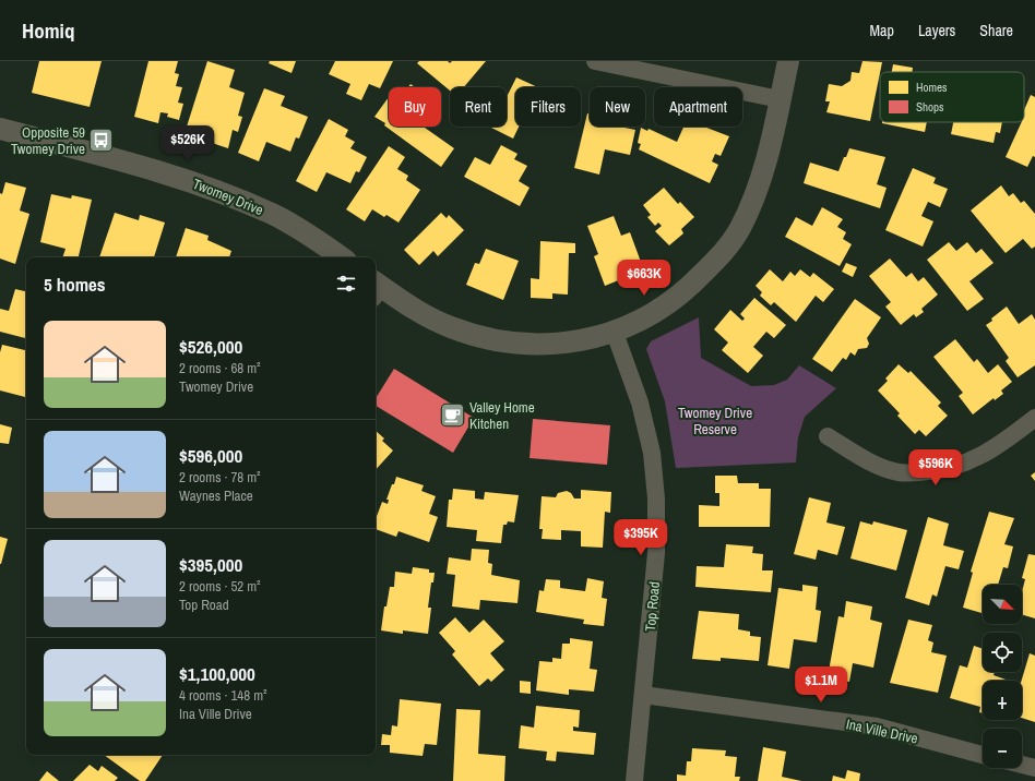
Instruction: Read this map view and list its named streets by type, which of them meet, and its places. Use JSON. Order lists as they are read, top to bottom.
{
  "streets": {
    "street": ["Twomey Drive", "Top Road", "Ina Ville Drive"]
  },
  "crossings": [
    ["Top Road", "Ina Ville Drive"]
  ],
  "parks": ["Twomey Drive Reserve"],
  "places": {
    "bus stop": ["Opposite 59 Twomey Drive"],
    "cafe": ["Valley Home Kitchen"]
  },
  "legend": ["Homes", "Shops"],
  "north": "bottom right",
  "page": {
    "header": "Homiq",
    "nav": ["Map", "Layers", "Share"],
    "chip": [
      "Buy",
      "Rent",
      "Filters",
      "New",
      "Apartment"
    ],
    "price": [
      "$526K",
      "$663K",
      "$596K",
      "$395K",
      "$1.1M"
    ],
    "heading": "5 homes",
    "list": [
      {
        "name": "$526,000",
        "note": "2 rooms · 68 m² · Twomey Drive"
      },
      {
        "name": "$596,000",
        "note": "2 rooms · 78 m² · Waynes Place"
      },
      {
        "name": "$395,000",
        "note": "2 rooms · 52 m² · Top Road"
      },
      {
        "name": "$1,100,000",
        "note": "4 rooms · 148 m² · Ina Ville Drive"
      }
    ],
    "map_buttons": ["+", "−"]
  }
}
